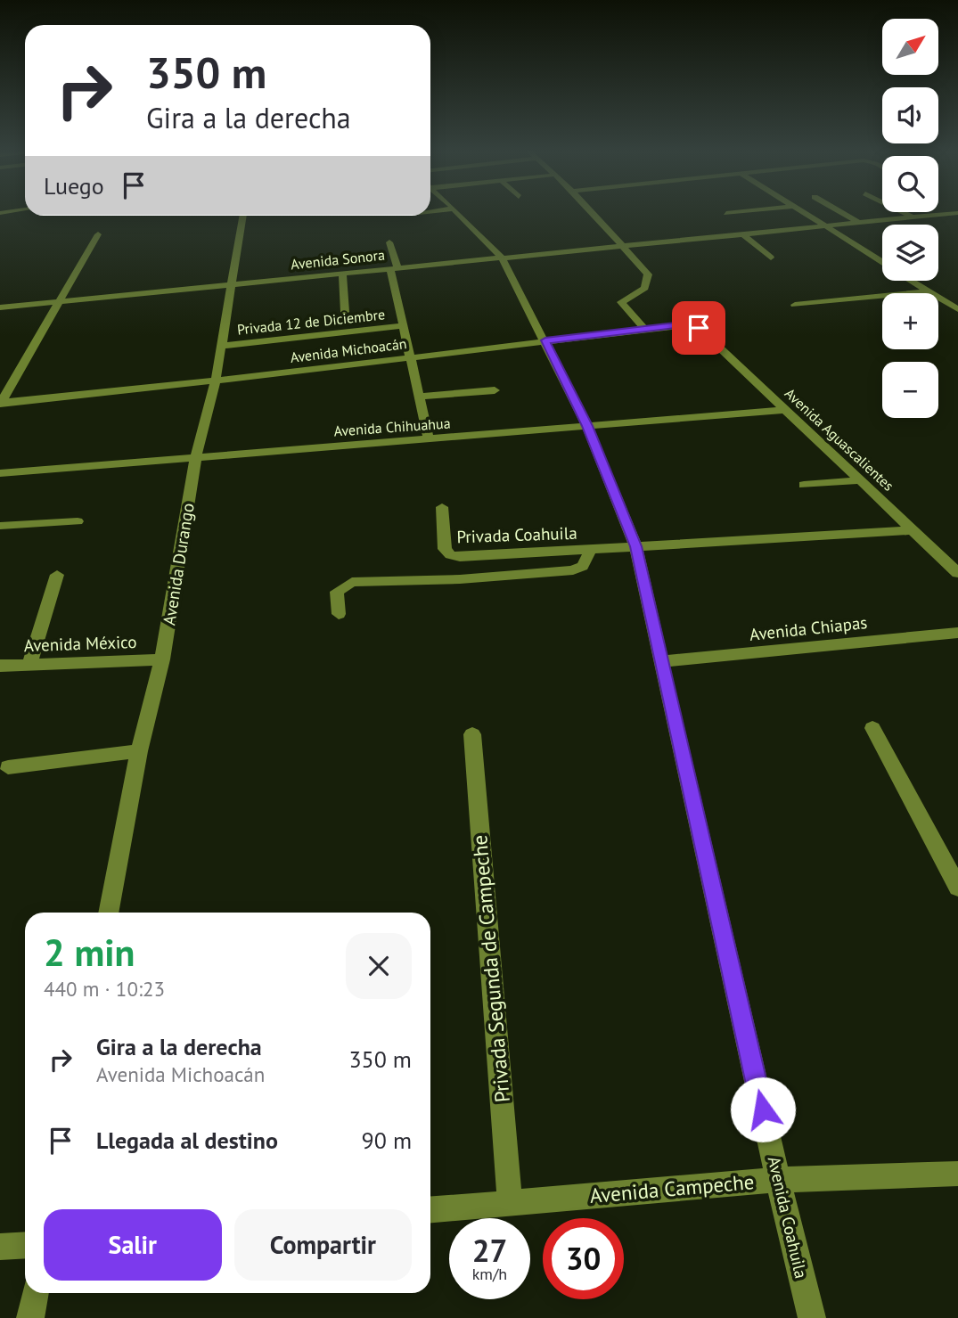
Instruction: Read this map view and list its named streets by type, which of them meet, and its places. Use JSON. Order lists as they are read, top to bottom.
{
  "streets": {
    "street": [
      "Avenida Sonora",
      "Privada 12 de Diciembre",
      "Avenida Michoacán",
      "Avenida Chihuahua",
      "Avenida Aguascalientes",
      "Privada Coahuila",
      "Avenida Durango",
      "Avenida Chiapas",
      "Avenida México",
      "Privada Segunda de Campeche",
      "Avenida Campeche",
      "Avenida Coahuila"
    ]
  },
  "crossings": [
    ["Avenida Sonora", "Avenida Durango"],
    ["Avenida Sonora", "Avenida Coahuila"],
    ["Privada 12 de Diciembre", "Avenida Durango"],
    ["Avenida Michoacán", "Avenida Aguascalientes"],
    ["Avenida Michoacán", "Avenida Durango"],
    ["Avenida Michoacán", "Avenida Coahuila"],
    ["Avenida Chihuahua", "Avenida Aguascalientes"],
    ["Avenida Chihuahua", "Avenida Durango"],
    ["Avenida Chihuahua", "Avenida Coahuila"],
    ["Avenida Aguascalientes", "Privada Coahuila"],
    ["Privada Coahuila", "Avenida Coahuila"],
    ["Avenida Durango", "Avenida México"],
    ["Avenida Chiapas", "Avenida Coahuila"],
    ["Privada Segunda de Campeche", "Avenida Campeche"],
    ["Avenida Campeche", "Avenida Coahuila"]
  ],
  "north": "top right",
  "page": {
    "map_buttons": ["+", "−"],
    "turn": ["350 m", "Gira a la derecha"],
    "then": "Luego",
    "heading": ["2 min", "440 m · 10:23"],
    "list": [
      {
        "name": "Gira a la derecha",
        "note": "Avenida Michoacán",
        "value": "350 m"
      },
      {
        "name": "Llegada al destino",
        "value": "90 m"
      }
    ],
    "buttons": ["Salir", "Compartir"],
    "speed": "27 km/h",
    "limit": "30"
  }
}
